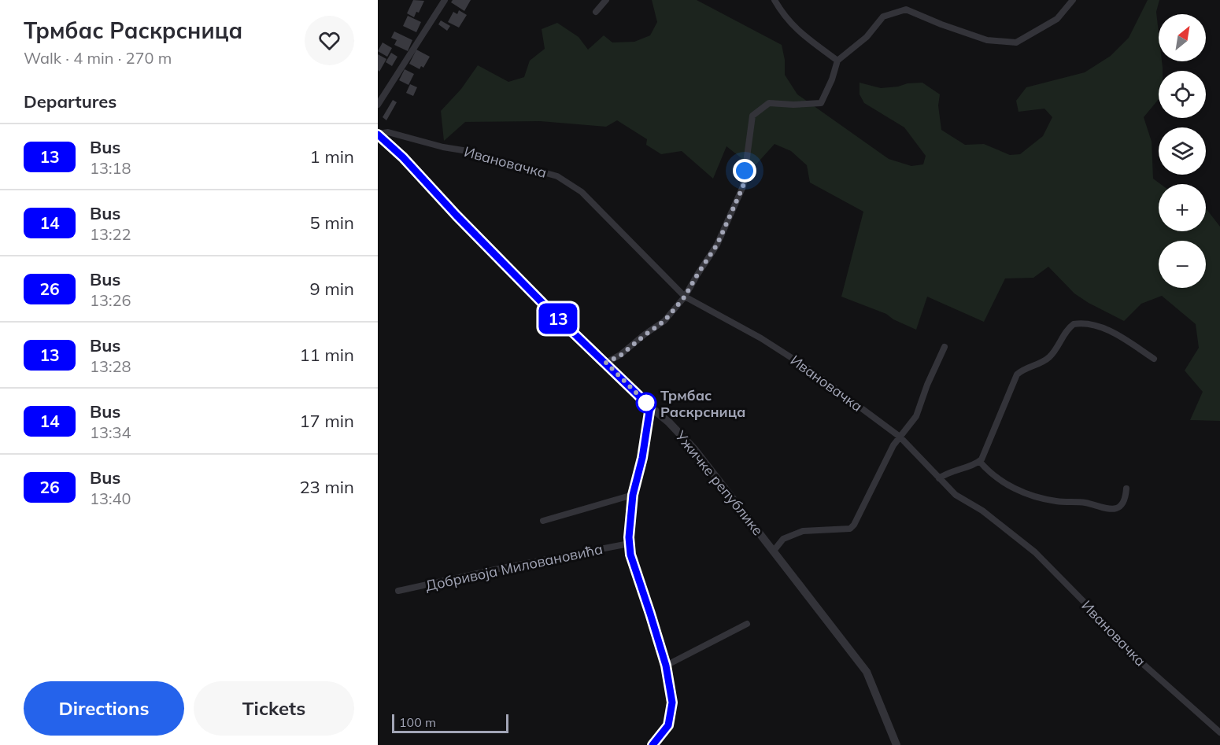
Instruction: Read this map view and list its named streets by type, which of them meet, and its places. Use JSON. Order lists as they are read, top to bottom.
{
  "streets": {
    "street": ["Ивановачка", "Ужичке републике", "Добривоја Миловановића"]
  },
  "crossings": [
    ["Ивановачка", "Ужичке републике"]
  ],
  "places": ["Трмбас Раскрсница"],
  "lines": ["bus line 13"],
  "scale_bar": "100 m",
  "north": "top right",
  "page": {
    "heading": [
      ["Трмбас Раскрсница", "Walk · 4 min · 270 m"],
      "Departures"
    ],
    "on_map": "13",
    "map_buttons": ["+", "−"],
    "list": [
      {
        "mark": "13",
        "name": "Bus",
        "note": "13:18",
        "value": "1 min"
      },
      {
        "mark": "14",
        "name": "Bus",
        "note": "13:22",
        "value": "5 min"
      },
      {
        "mark": "26",
        "name": "Bus",
        "note": "13:26",
        "value": "9 min"
      },
      {
        "mark": "13",
        "name": "Bus",
        "note": "13:28",
        "value": "11 min"
      },
      {
        "mark": "14",
        "name": "Bus",
        "note": "13:34",
        "value": "17 min"
      },
      {
        "mark": "26",
        "name": "Bus",
        "note": "13:40",
        "value": "23 min"
      }
    ],
    "buttons": ["Directions", "Tickets"],
    "scale": "100 m"
  }
}
